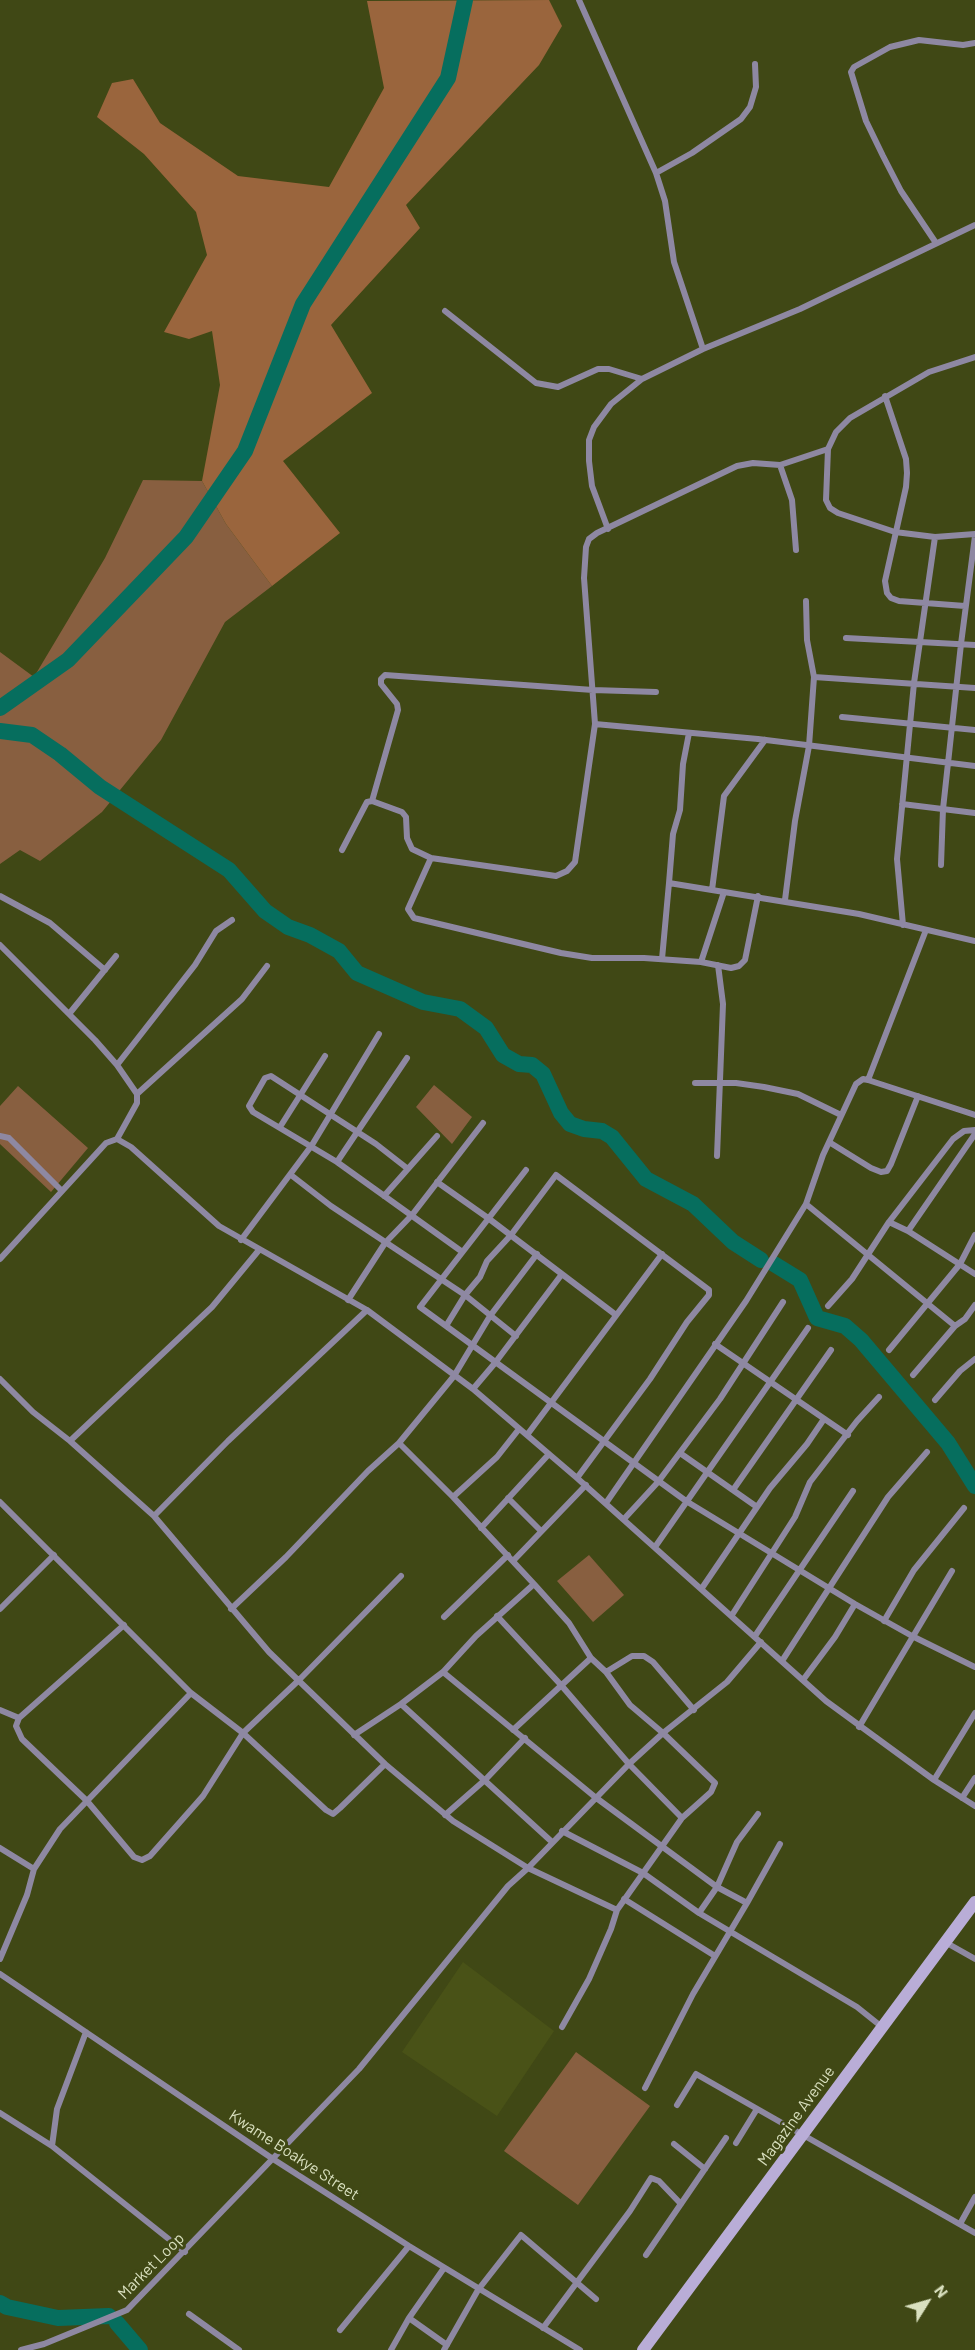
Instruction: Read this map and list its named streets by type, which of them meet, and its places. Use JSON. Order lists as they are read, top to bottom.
{
  "streets": {
    "street": ["Magazine Avenue", "Kwame Boakye Street", "Market Loop"]
  },
  "crossings": [
    ["Kwame Boakye Street", "Market Loop"]
  ],
  "north": "top right"
}
